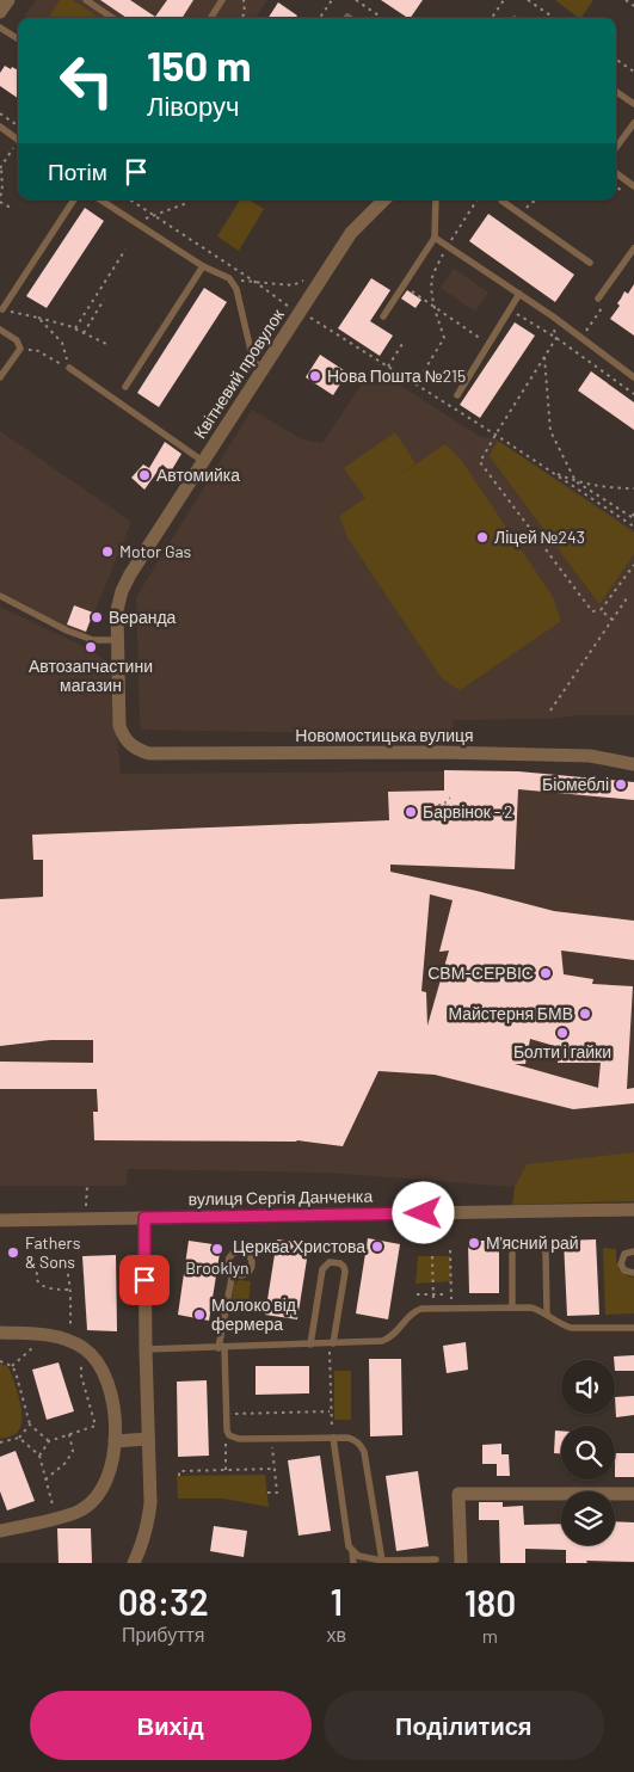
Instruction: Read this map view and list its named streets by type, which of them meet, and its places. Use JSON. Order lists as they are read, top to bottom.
{
  "streets": {
    "street": ["Квітневий провулок", "Новомостицька вулиця", "вулиця Сергія Данченка"]
  },
  "crossings": [
    ["Квітневий провулок", "Новомостицька вулиця"]
  ],
  "places": [
    "Нова Пошта №215",
    "Автомийка",
    "Ліцей №243",
    "Motor Gas",
    "Веранда",
    "Автозапчастини магазин",
    "Біомеблі",
    "Барвінок - 2",
    "СВМ-СЕРВІС",
    "Майстерня БМВ",
    "Болти і гайки",
    "М'ясний рай",
    "Церква Христова",
    "Brooklyn",
    "Fathers & Sons",
    "Молоко від фермера"
  ],
  "page": {
    "turn": ["150 m", "Ліворуч"],
    "then": "Потім",
    "eta": [
      "08:32",
      "Прибуття",
      "1",
      "хв",
      "180",
      "m"
    ],
    "buttons": ["Вихід", "Поділитися"]
  }
}
